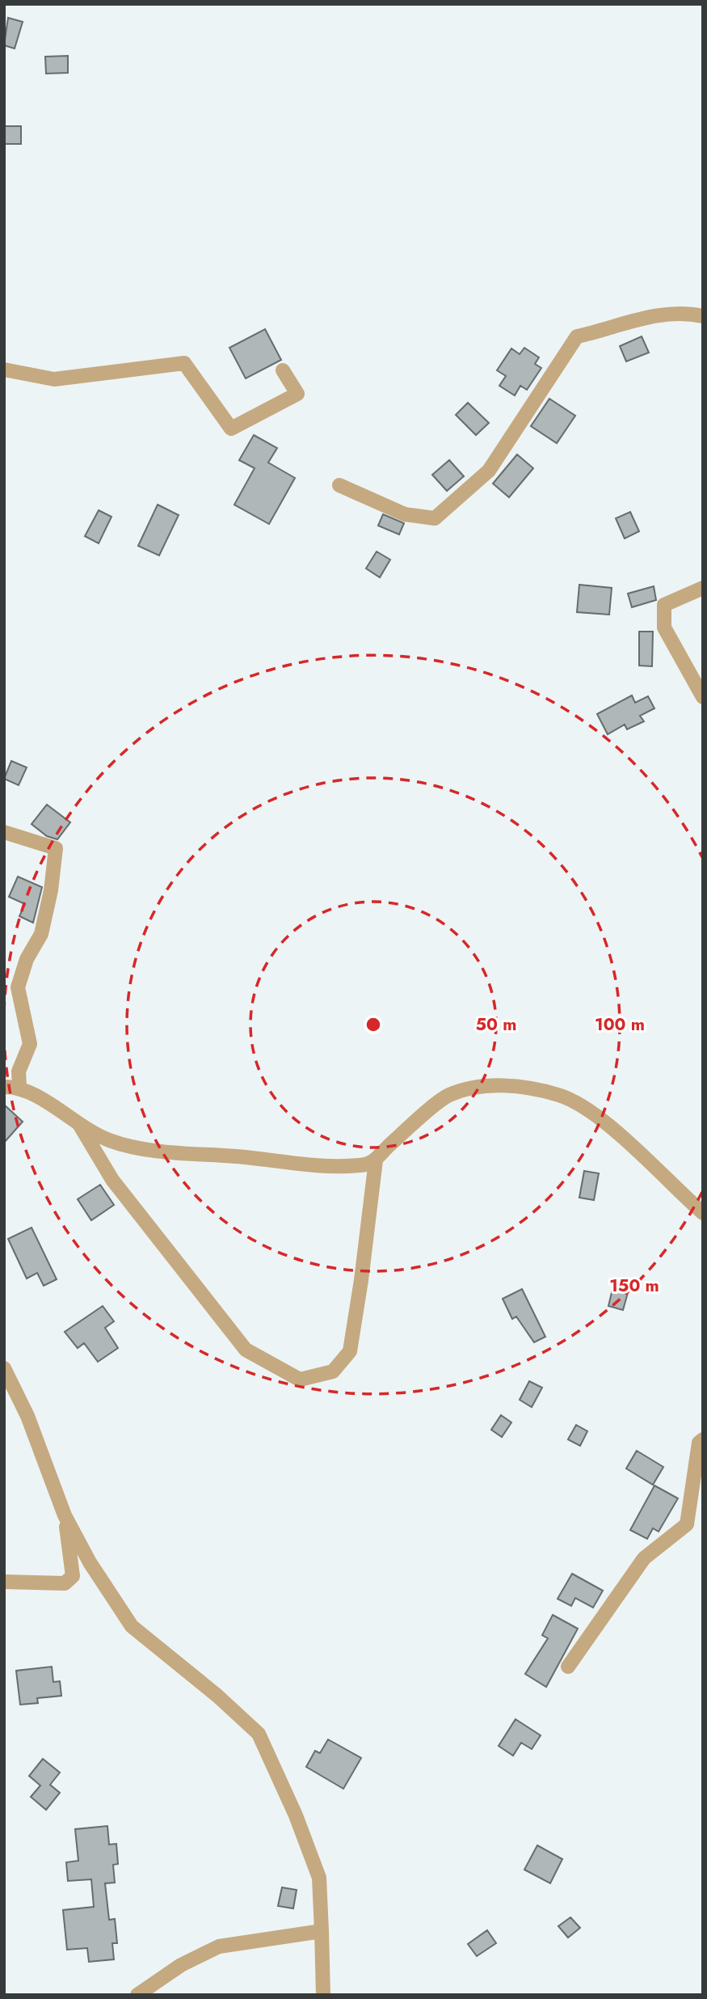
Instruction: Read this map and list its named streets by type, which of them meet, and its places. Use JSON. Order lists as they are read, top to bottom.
{
  "rings": ["50 m", "100 m", "150 m"]
}
